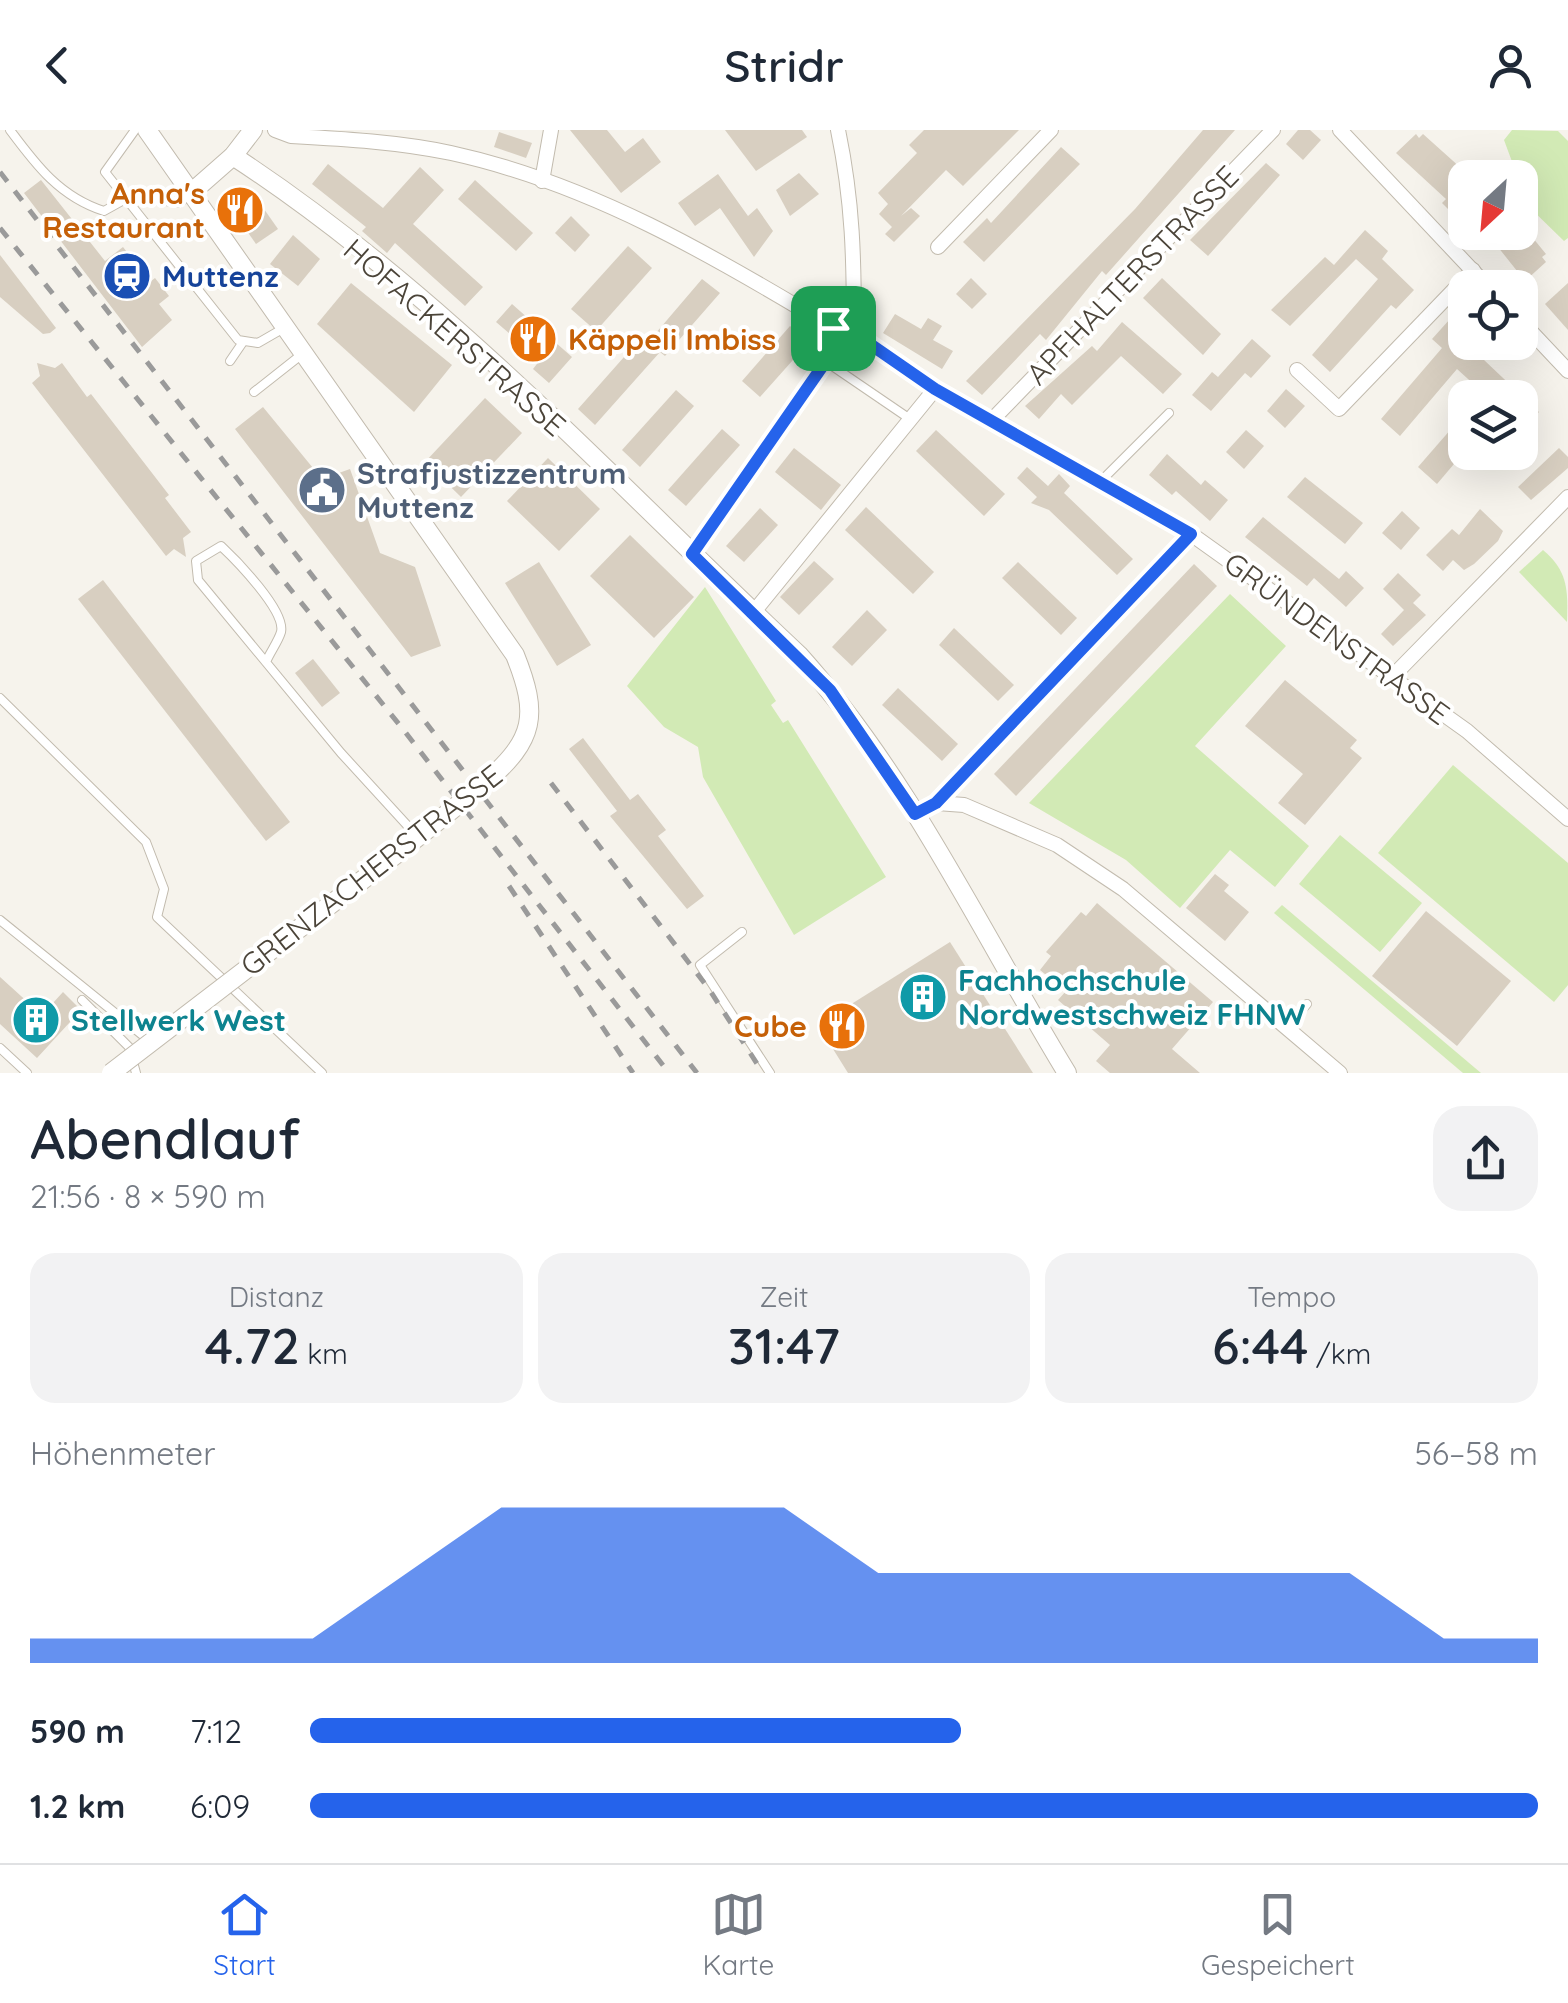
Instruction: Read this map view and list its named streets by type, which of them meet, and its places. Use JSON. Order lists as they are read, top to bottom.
{
  "streets": {
    "street": [
      "APFHALTERSTRASSE",
      "HOFACKERSTRASSE",
      "GRÜNDENSTRASSE",
      "GRENZACHERSTRASSE"
    ]
  },
  "crossings": [
    ["APFHALTERSTRASSE", "GRÜNDENSTRASSE"]
  ],
  "places": {
    "restaurant": ["Anna's Restaurant", "Käppeli Imbiss", "Cube"],
    "station": ["Muttenz"],
    "public building": ["Strafjustizzentrum Muttenz"],
    "building": ["Fachhochschule Nordwestschweiz FHNW", "Stellwerk West"]
  },
  "north": "bottom left",
  "page": {
    "header": "Stridr",
    "heading": ["Abendlauf", "21:56 · 8 × 590 m"],
    "stats": [
      ["Distanz", "4.72 km"],
      ["Zeit", "31:47"],
      ["Tempo", "6:44 /km"]
    ],
    "chart": ["Höhenmeter", "56–58 m"],
    "list": [
      {
        "name": "590 m",
        "note": "7:12"
      },
      {
        "name": "1.2 km",
        "note": "6:09"
      }
    ],
    "tabs": ["Start", "Karte", "Gespeichert"]
  }
}
